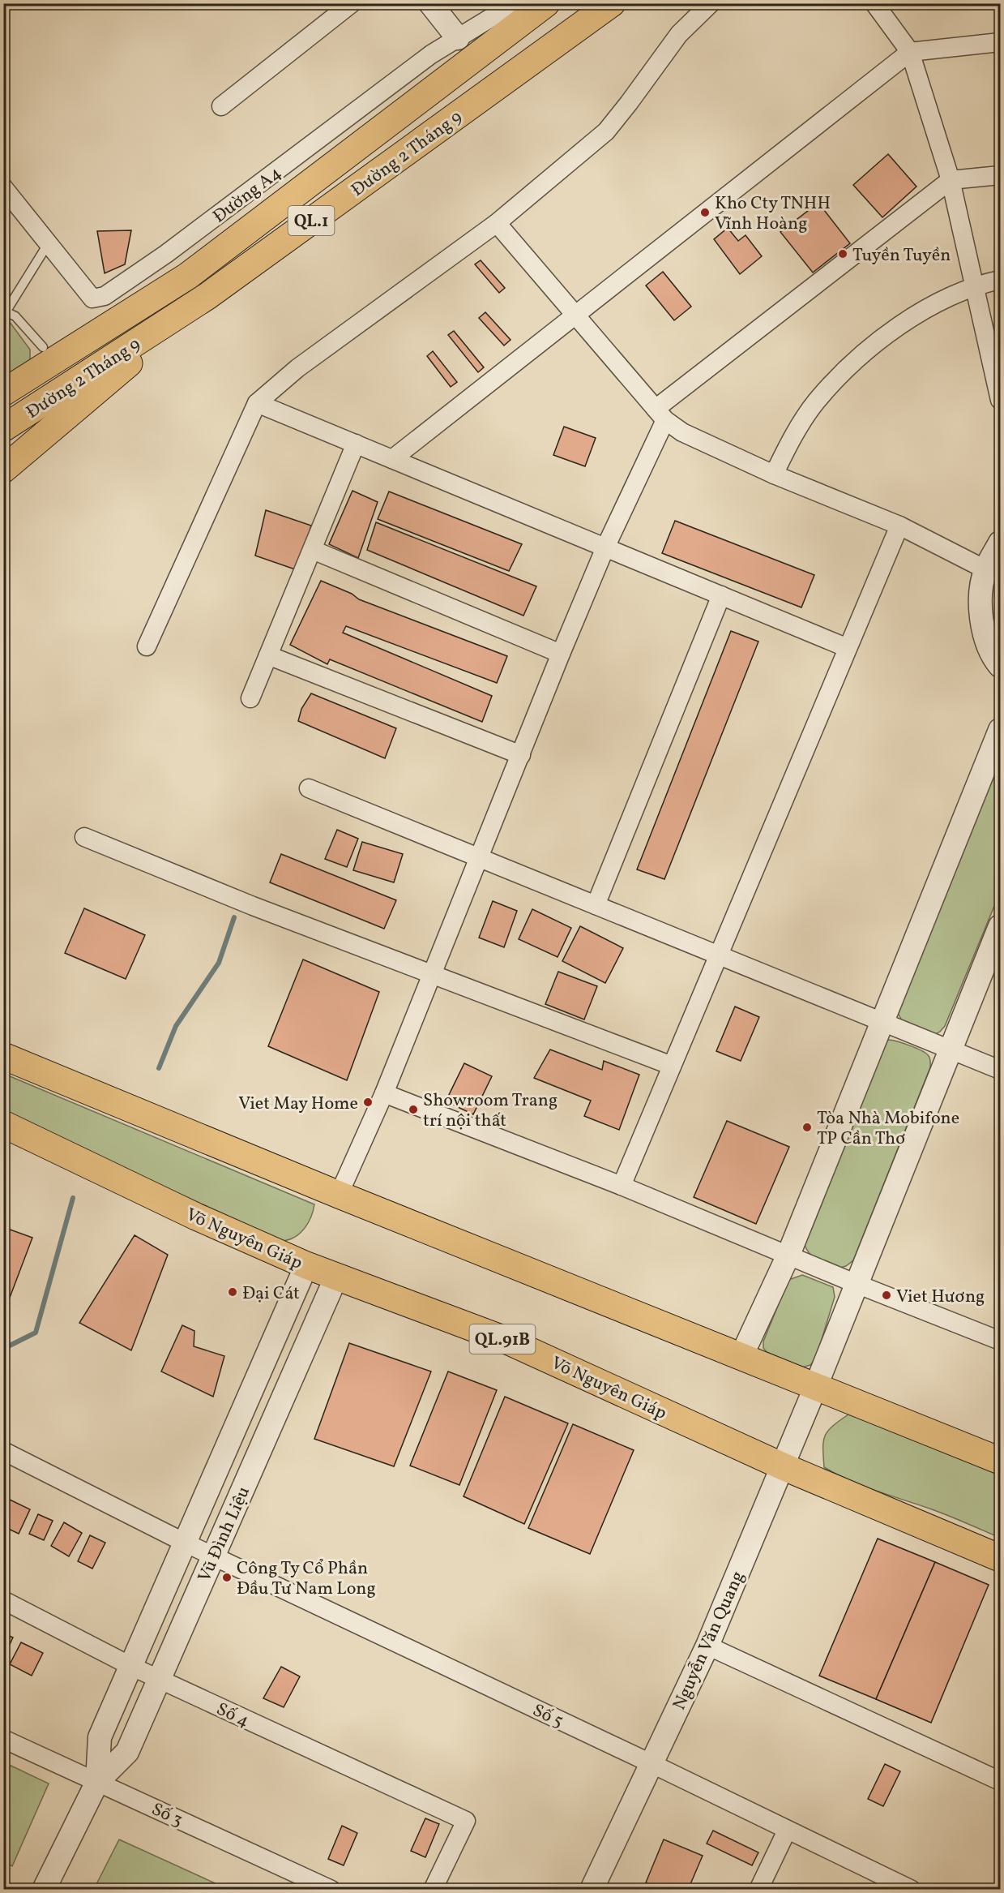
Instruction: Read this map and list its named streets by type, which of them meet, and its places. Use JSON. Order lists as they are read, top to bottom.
{
  "streets": {
    "highway": [
      "Đường 2 Tháng 9",
      "QL.1",
      "Võ Nguyên Giáp",
      "QL.91B"
    ],
    "street": [
      "Đường A4",
      "Vũ Đình Liệu",
      "Nguyễn Văn Quang",
      "Số 4",
      "Số 5",
      "Số 3"
    ]
  },
  "crossings": [
    ["Võ Nguyên Giáp", "Vũ Đình Liệu"],
    ["Võ Nguyên Giáp", "Nguyễn Văn Quang"],
    ["Vũ Đình Liệu", "Số 4"],
    ["Vũ Đình Liệu", "Số 5"],
    ["Vũ Đình Liệu", "Số 3"],
    ["Nguyễn Văn Quang", "Số 5"]
  ],
  "places": [
    "Kho Cty TNHH Vĩnh Hoàng",
    "Tuyền Tuyền",
    "Viet May Home",
    "Showroom Trang trí nội thất",
    "Tòa Nhà Mobifone TP Cần Thơ",
    "Đại Cát",
    "Viet Hương",
    "Công Ty Cổ Phần Đầu Tư Nam Long"
  ]
}
